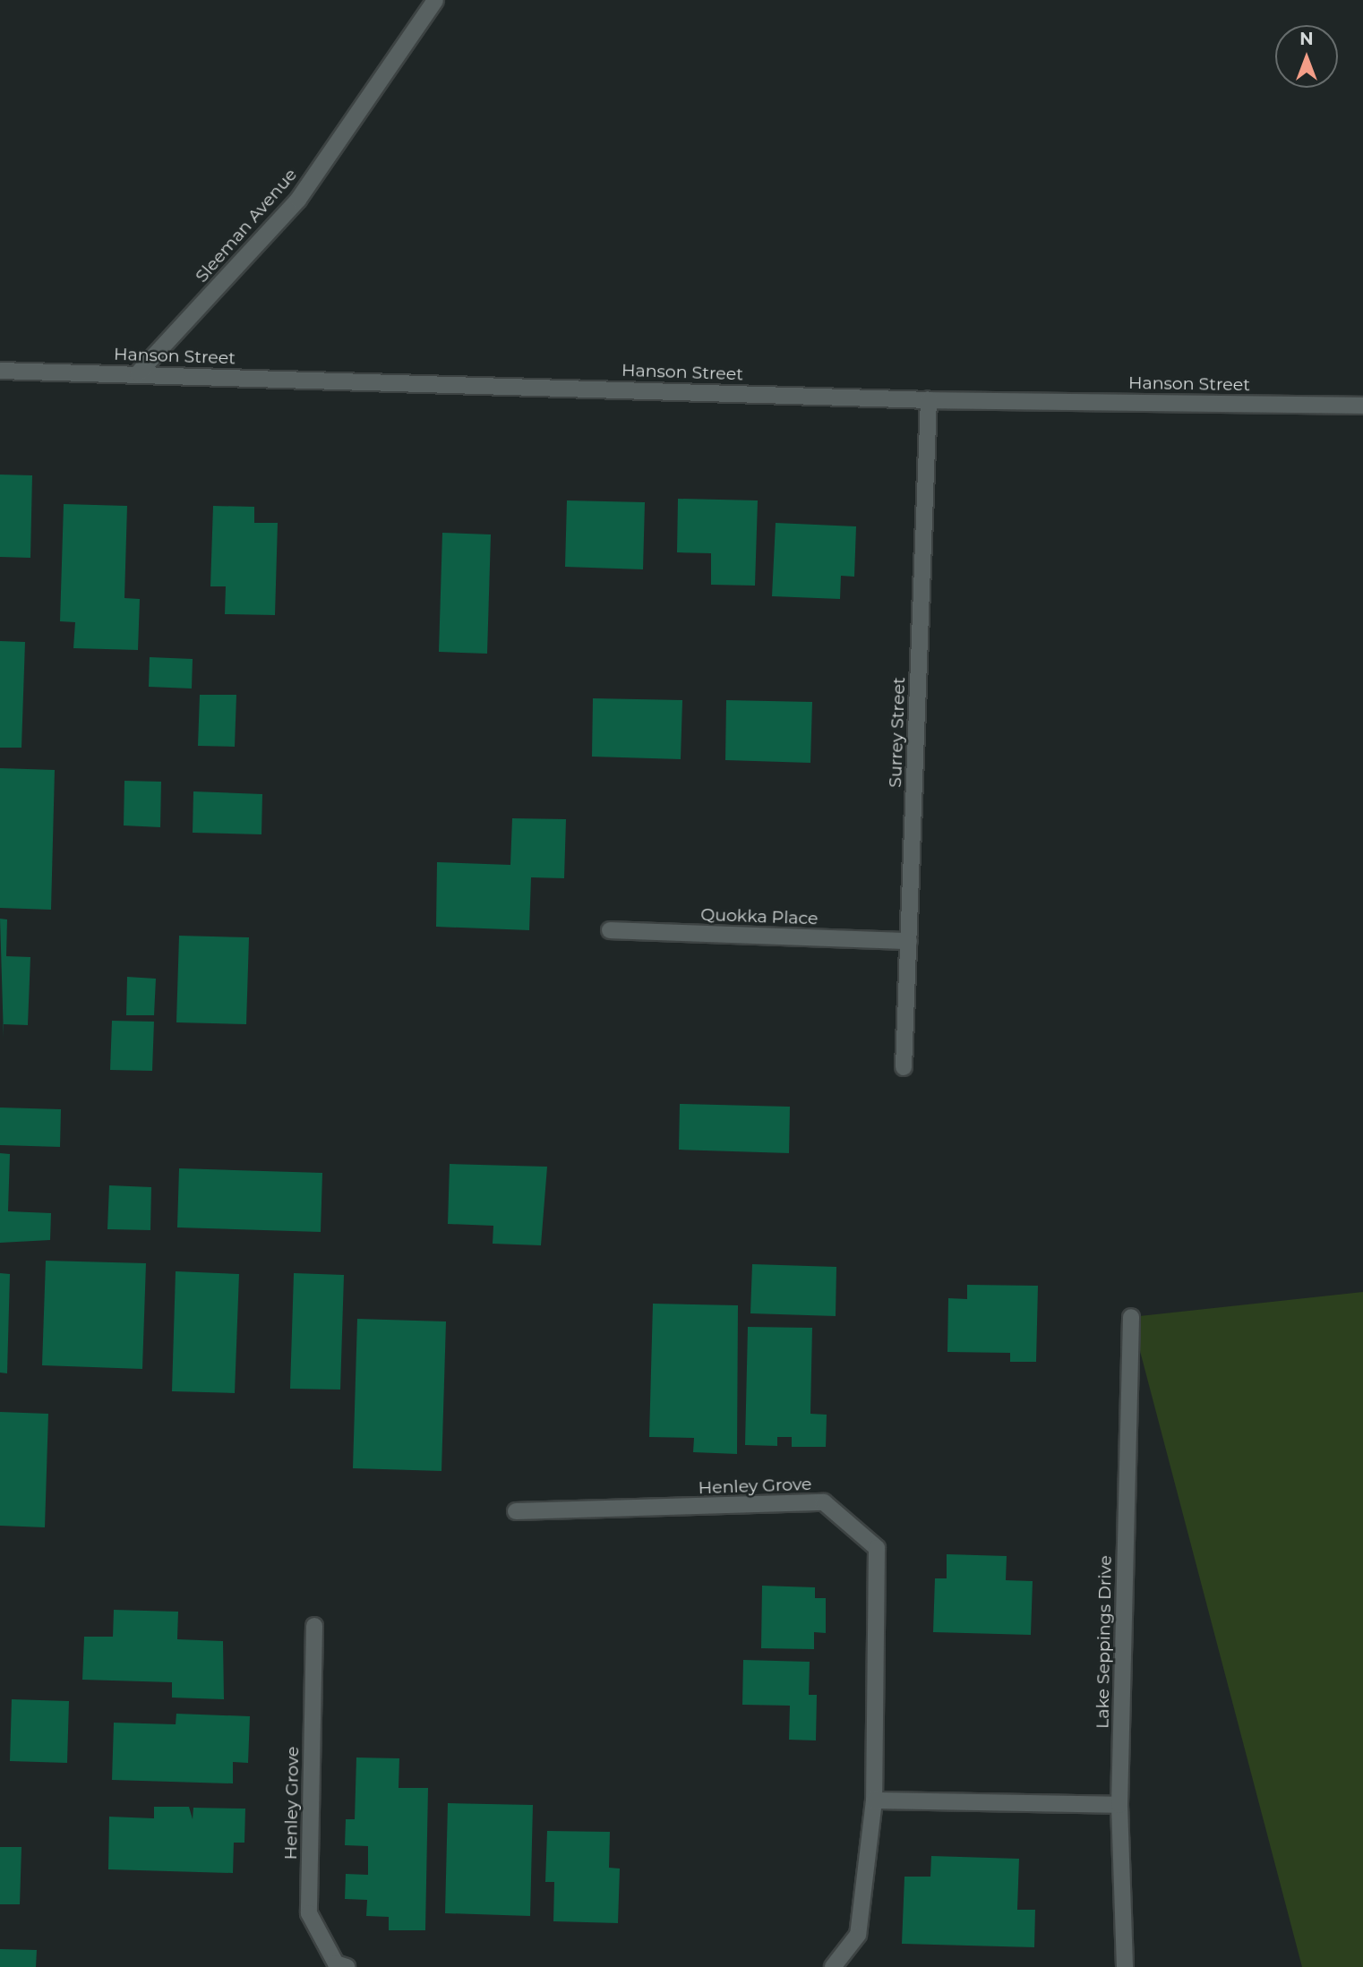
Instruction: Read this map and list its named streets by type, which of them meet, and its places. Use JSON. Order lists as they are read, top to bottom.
{
  "streets": {
    "street": [
      "Sleeman Avenue",
      "Hanson Street",
      "Surrey Street",
      "Quokka Place",
      "Henley Grove",
      "Lake Seppings Drive"
    ]
  },
  "crossings": [
    ["Sleeman Avenue", "Hanson Street"],
    ["Hanson Street", "Surrey Street"],
    ["Surrey Street", "Quokka Place"]
  ],
  "north": "top"
}
